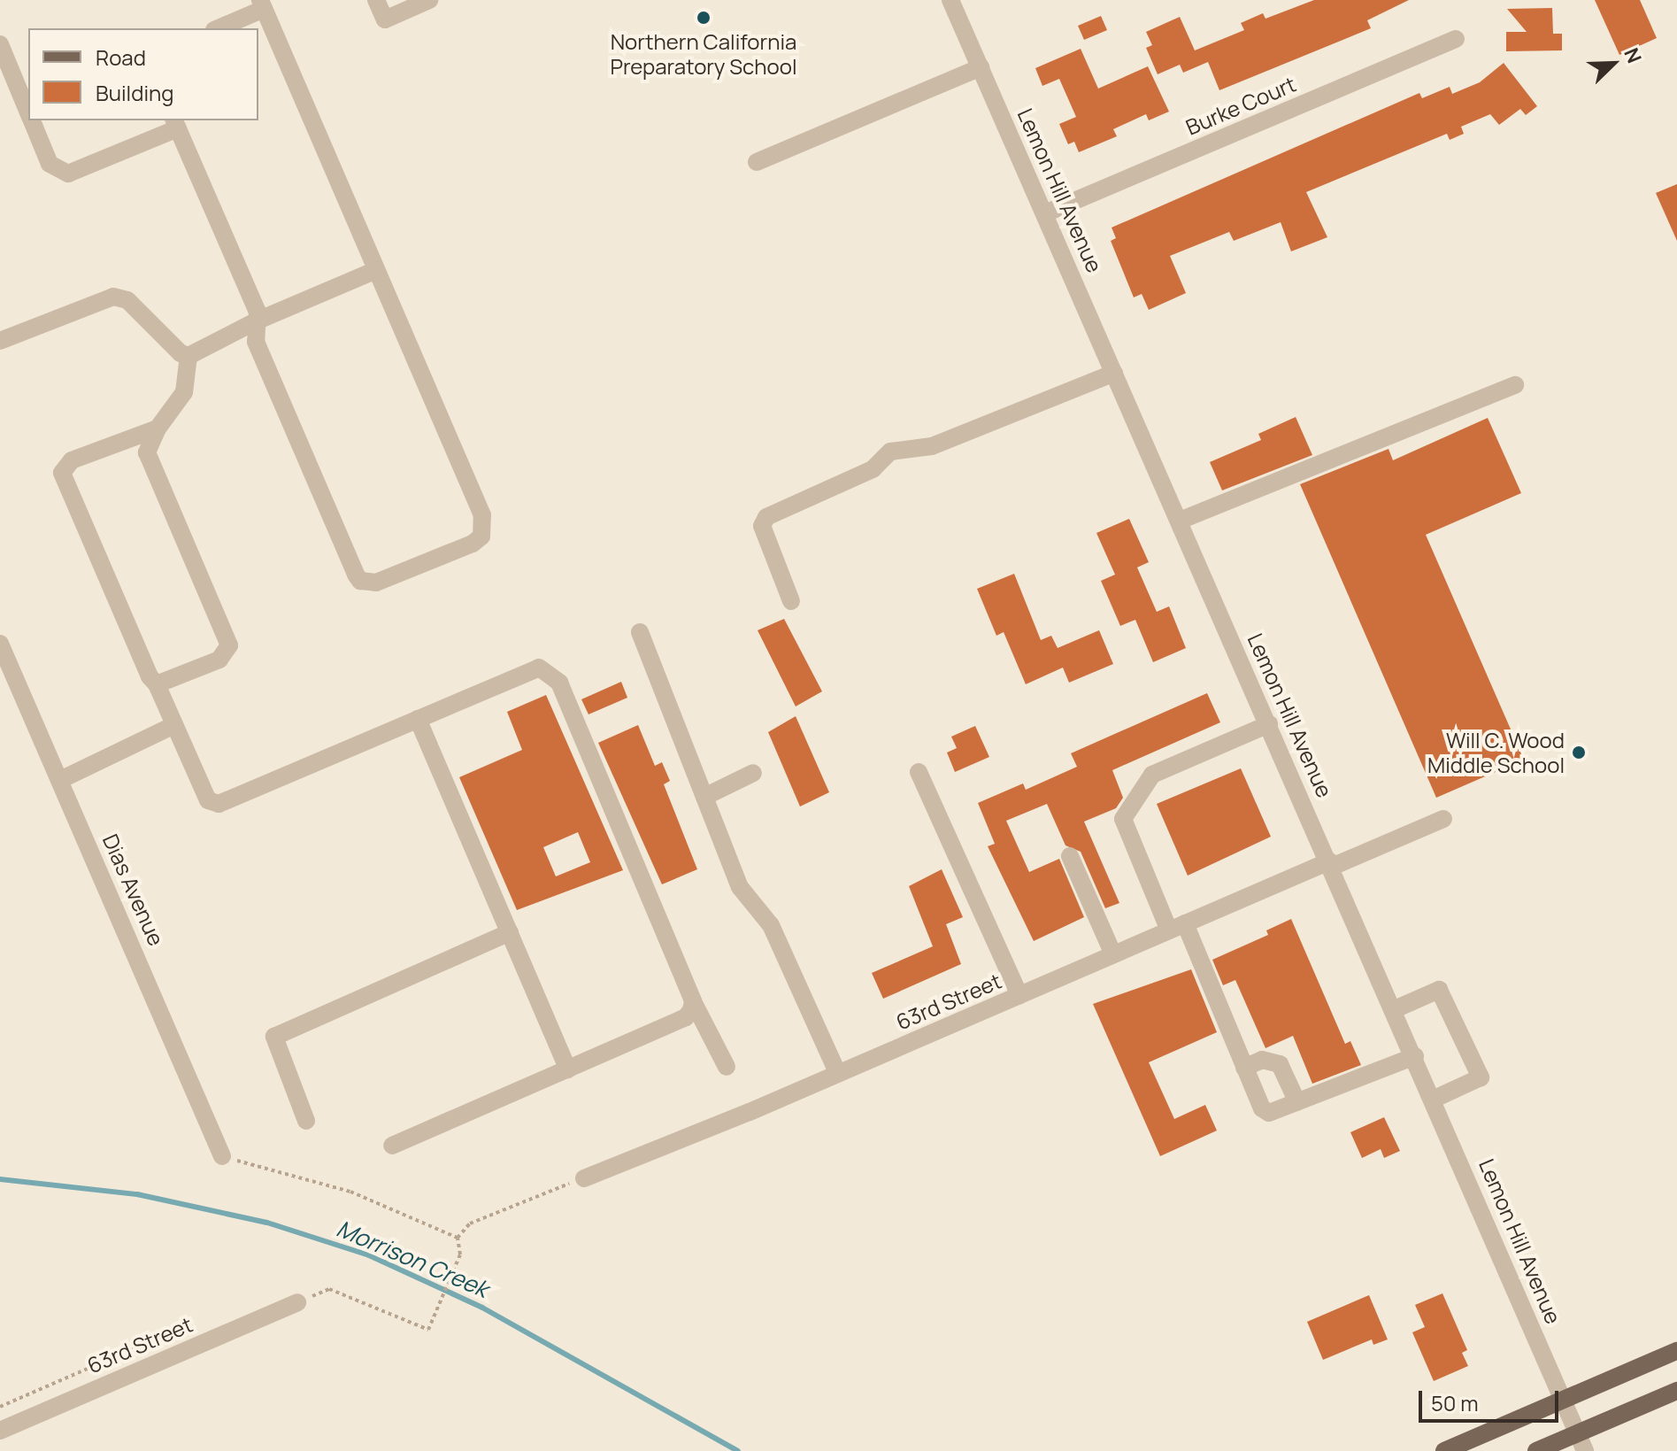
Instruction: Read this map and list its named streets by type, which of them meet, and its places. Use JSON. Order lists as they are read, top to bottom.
{
  "streets": {
    "street": [
      "Burke Court",
      "Lemon Hill Avenue",
      "Dias Avenue",
      "63rd Street"
    ]
  },
  "crossings": [
    ["Burke Court", "Lemon Hill Avenue"],
    ["Lemon Hill Avenue", "63rd Street"]
  ],
  "water": ["Morrison Creek"],
  "places": ["Northern California Preparatory School", "Will C. Wood Middle School"],
  "legend": ["Road", "Building"],
  "scale_bar": "50 m",
  "north": "top right"
}
